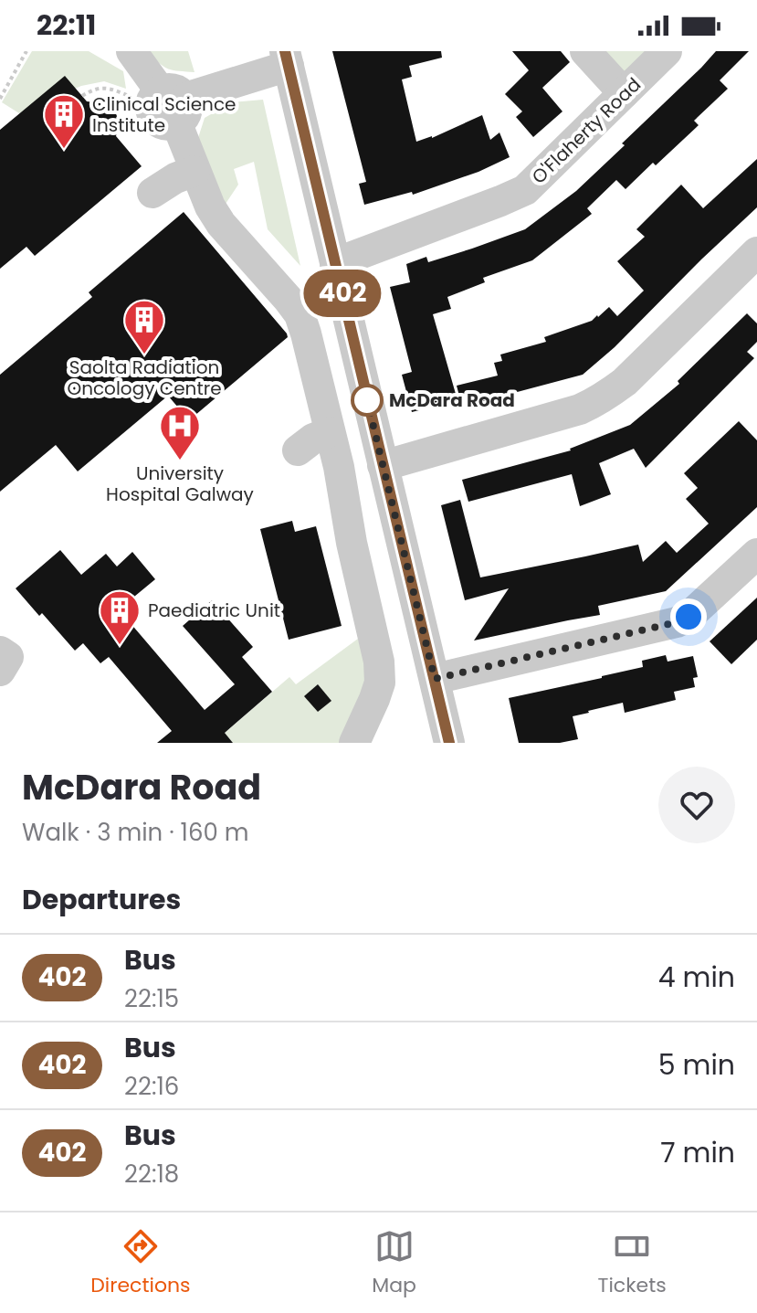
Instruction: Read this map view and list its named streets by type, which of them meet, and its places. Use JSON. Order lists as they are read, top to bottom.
{
  "streets": {
    "street": ["O'Flaherty Road"]
  },
  "places": {
    "building": ["Clinical Science Institute", "Saolta Radiation Oncology Centre", "Paediatric Unit"],
    "other": ["McDara Road"],
    "hospital": ["University Hospital Galway"]
  },
  "lines": ["bus line 402"],
  "page": {
    "status": "22:11",
    "on_map": "402",
    "heading": [
      ["McDara Road", "Walk · 3 min · 160 m"],
      "Departures"
    ],
    "list": [
      {
        "mark": "402",
        "name": "Bus",
        "note": "22:15",
        "value": "4 min"
      },
      {
        "mark": "402",
        "name": "Bus",
        "note": "22:16",
        "value": "5 min"
      },
      {
        "mark": "402",
        "name": "Bus",
        "note": "22:18",
        "value": "7 min"
      }
    ],
    "tabs": ["Directions", "Map", "Tickets"]
  }
}
